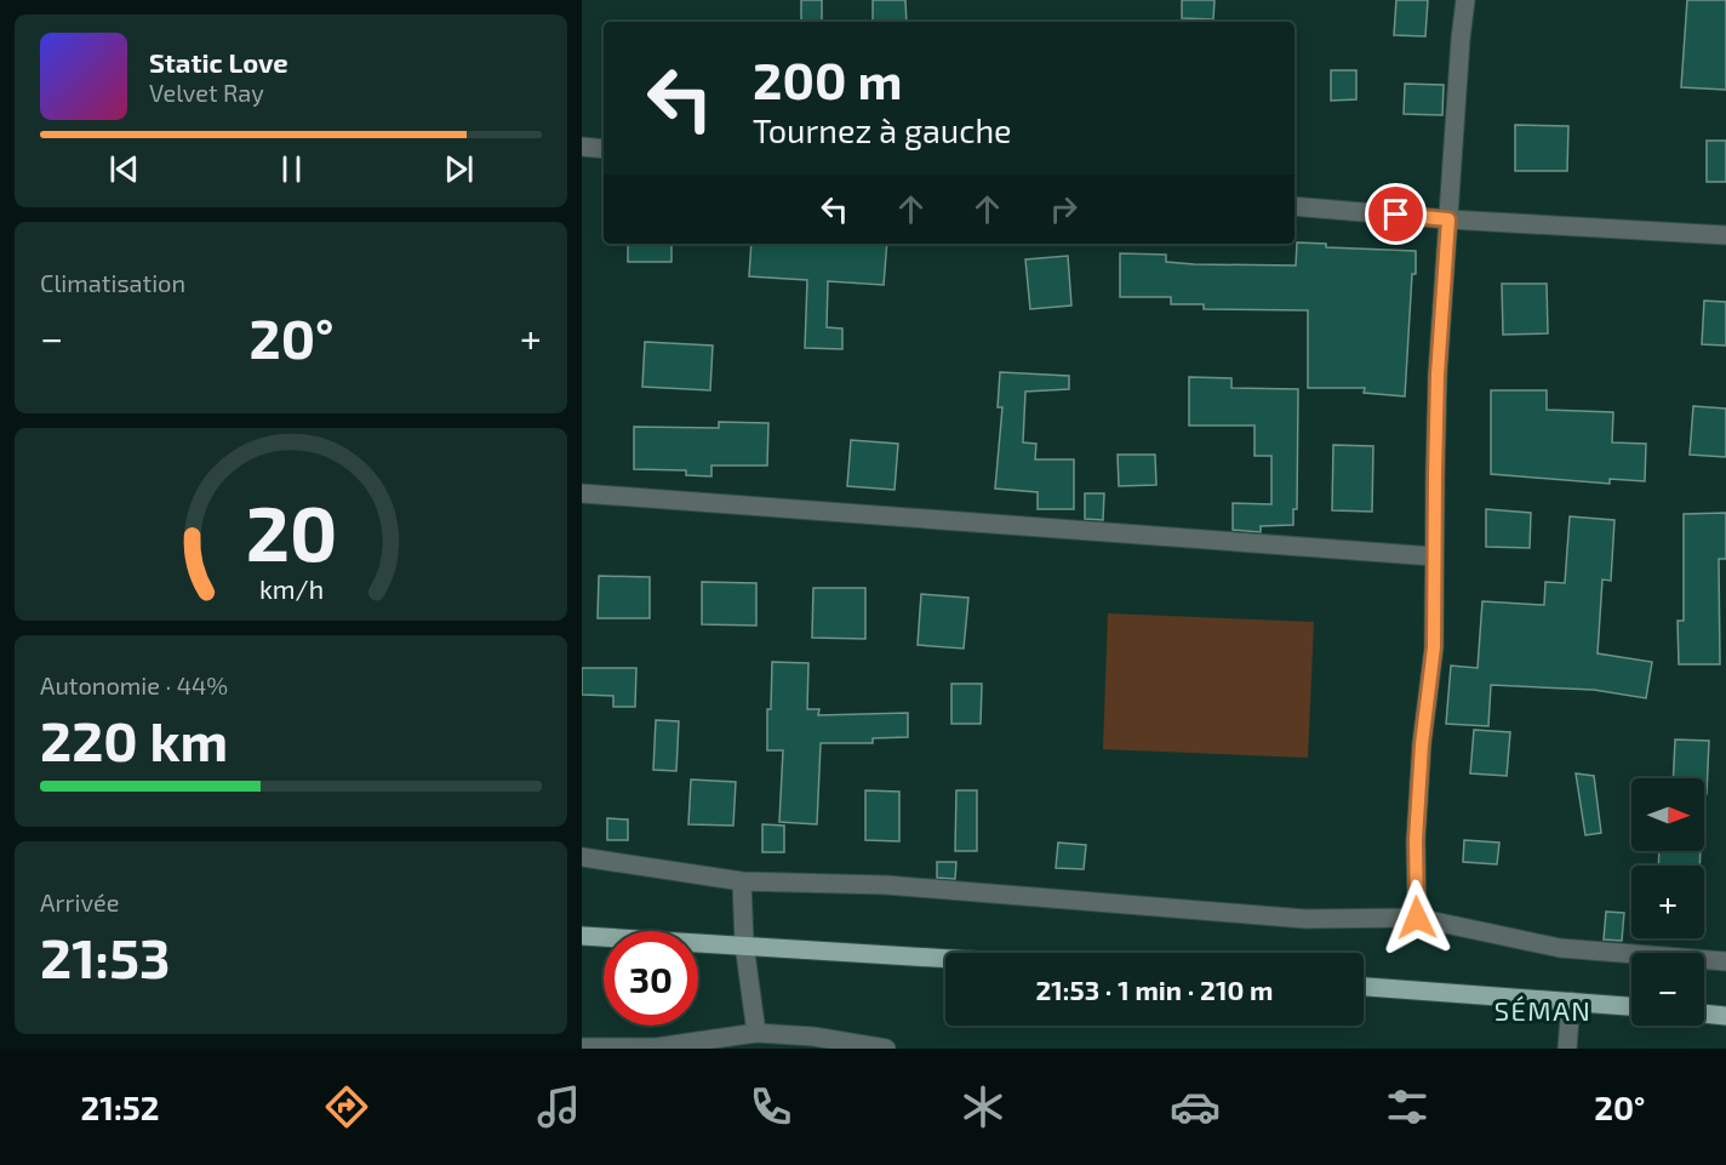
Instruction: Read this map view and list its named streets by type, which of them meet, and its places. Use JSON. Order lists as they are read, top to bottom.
{
  "districts": ["SÉMAN"],
  "north": "right",
  "page": {
    "turn": ["200 m", "Tournez à gauche"],
    "song": ["Static Love", "Velvet Ray"],
    "tile": [
      "Climatisation",
      ["Autonomie · 44%", "220 km"],
      ["Arrivée", "21:53"]
    ],
    "heat": ["−", "20°", "+"],
    "map_buttons": ["+", "−"],
    "limit": "30",
    "trip": "21:53 · 1 min · 210 m",
    "tabs": ["21:52", "20°"],
    "gauge": ["20", "km/h"]
  }
}
